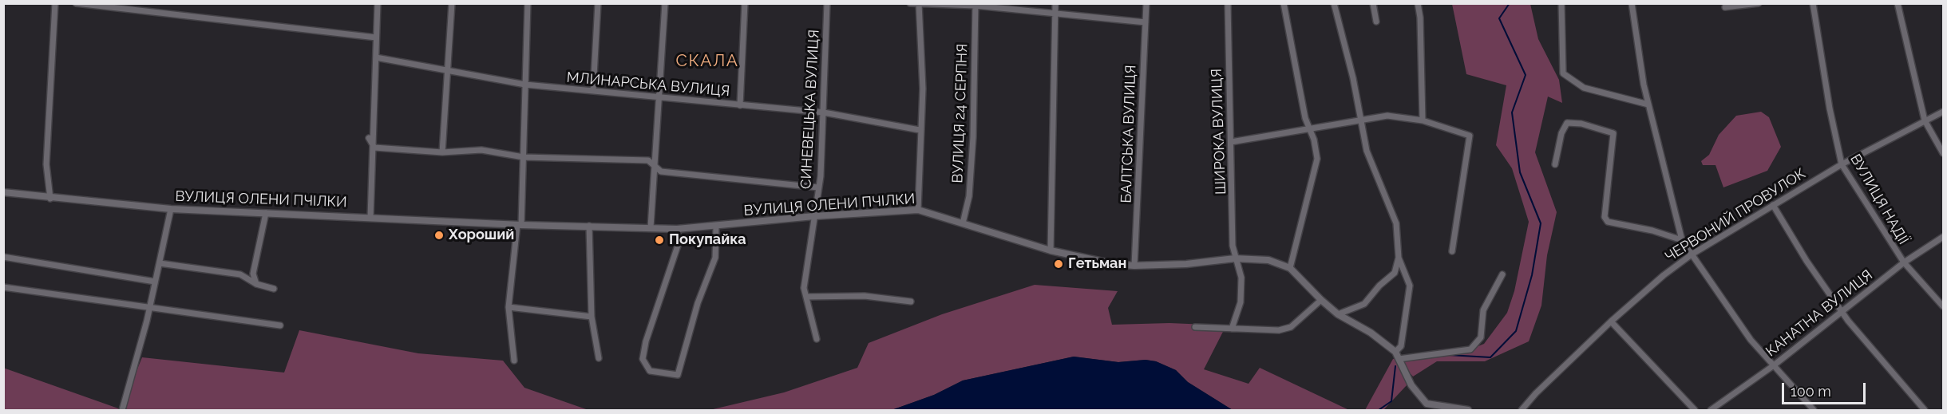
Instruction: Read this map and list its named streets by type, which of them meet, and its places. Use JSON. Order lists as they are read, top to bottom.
{
  "streets": {
    "street": [
      "МЛИНАРСЬКА ВУЛИЦЯ",
      "СИНЕВЕЦЬКА ВУЛИЦЯ",
      "ВУЛИЦЯ 24 СЕРПНЯ",
      "ШИРОКА ВУЛИЦЯ",
      "БАЛТСЬКА ВУЛИЦЯ",
      "ВУЛИЦЯ ОЛЕНИ ПЧІЛКИ",
      "ВУЛИЦЯ НАДІЇ",
      "ЧЕРВОНИЙ ПРОВУЛОК",
      "КАНАТНА ВУЛИЦЯ"
    ]
  },
  "crossings": [
    ["МЛИНАРСЬКА ВУЛИЦЯ", "СИНЕВЕЦЬКА ВУЛИЦЯ"],
    ["СИНЕВЕЦЬКА ВУЛИЦЯ", "ВУЛИЦЯ ОЛЕНИ ПЧІЛКИ"],
    ["ВУЛИЦЯ 24 СЕРПНЯ", "ВУЛИЦЯ ОЛЕНИ ПЧІЛКИ"],
    ["ШИРОКА ВУЛИЦЯ", "ВУЛИЦЯ ОЛЕНИ ПЧІЛКИ"],
    ["БАЛТСЬКА ВУЛИЦЯ", "ВУЛИЦЯ ОЛЕНИ ПЧІЛКИ"],
    ["ВУЛИЦЯ НАДІЇ", "ЧЕРВОНИЙ ПРОВУЛОК"],
    ["ВУЛИЦЯ НАДІЇ", "КАНАТНА ВУЛИЦЯ"]
  ],
  "districts": ["СКАЛА"],
  "places": ["Хороший", "Покупайка", "Гетьман"],
  "scale_bar": "100 m"
}
